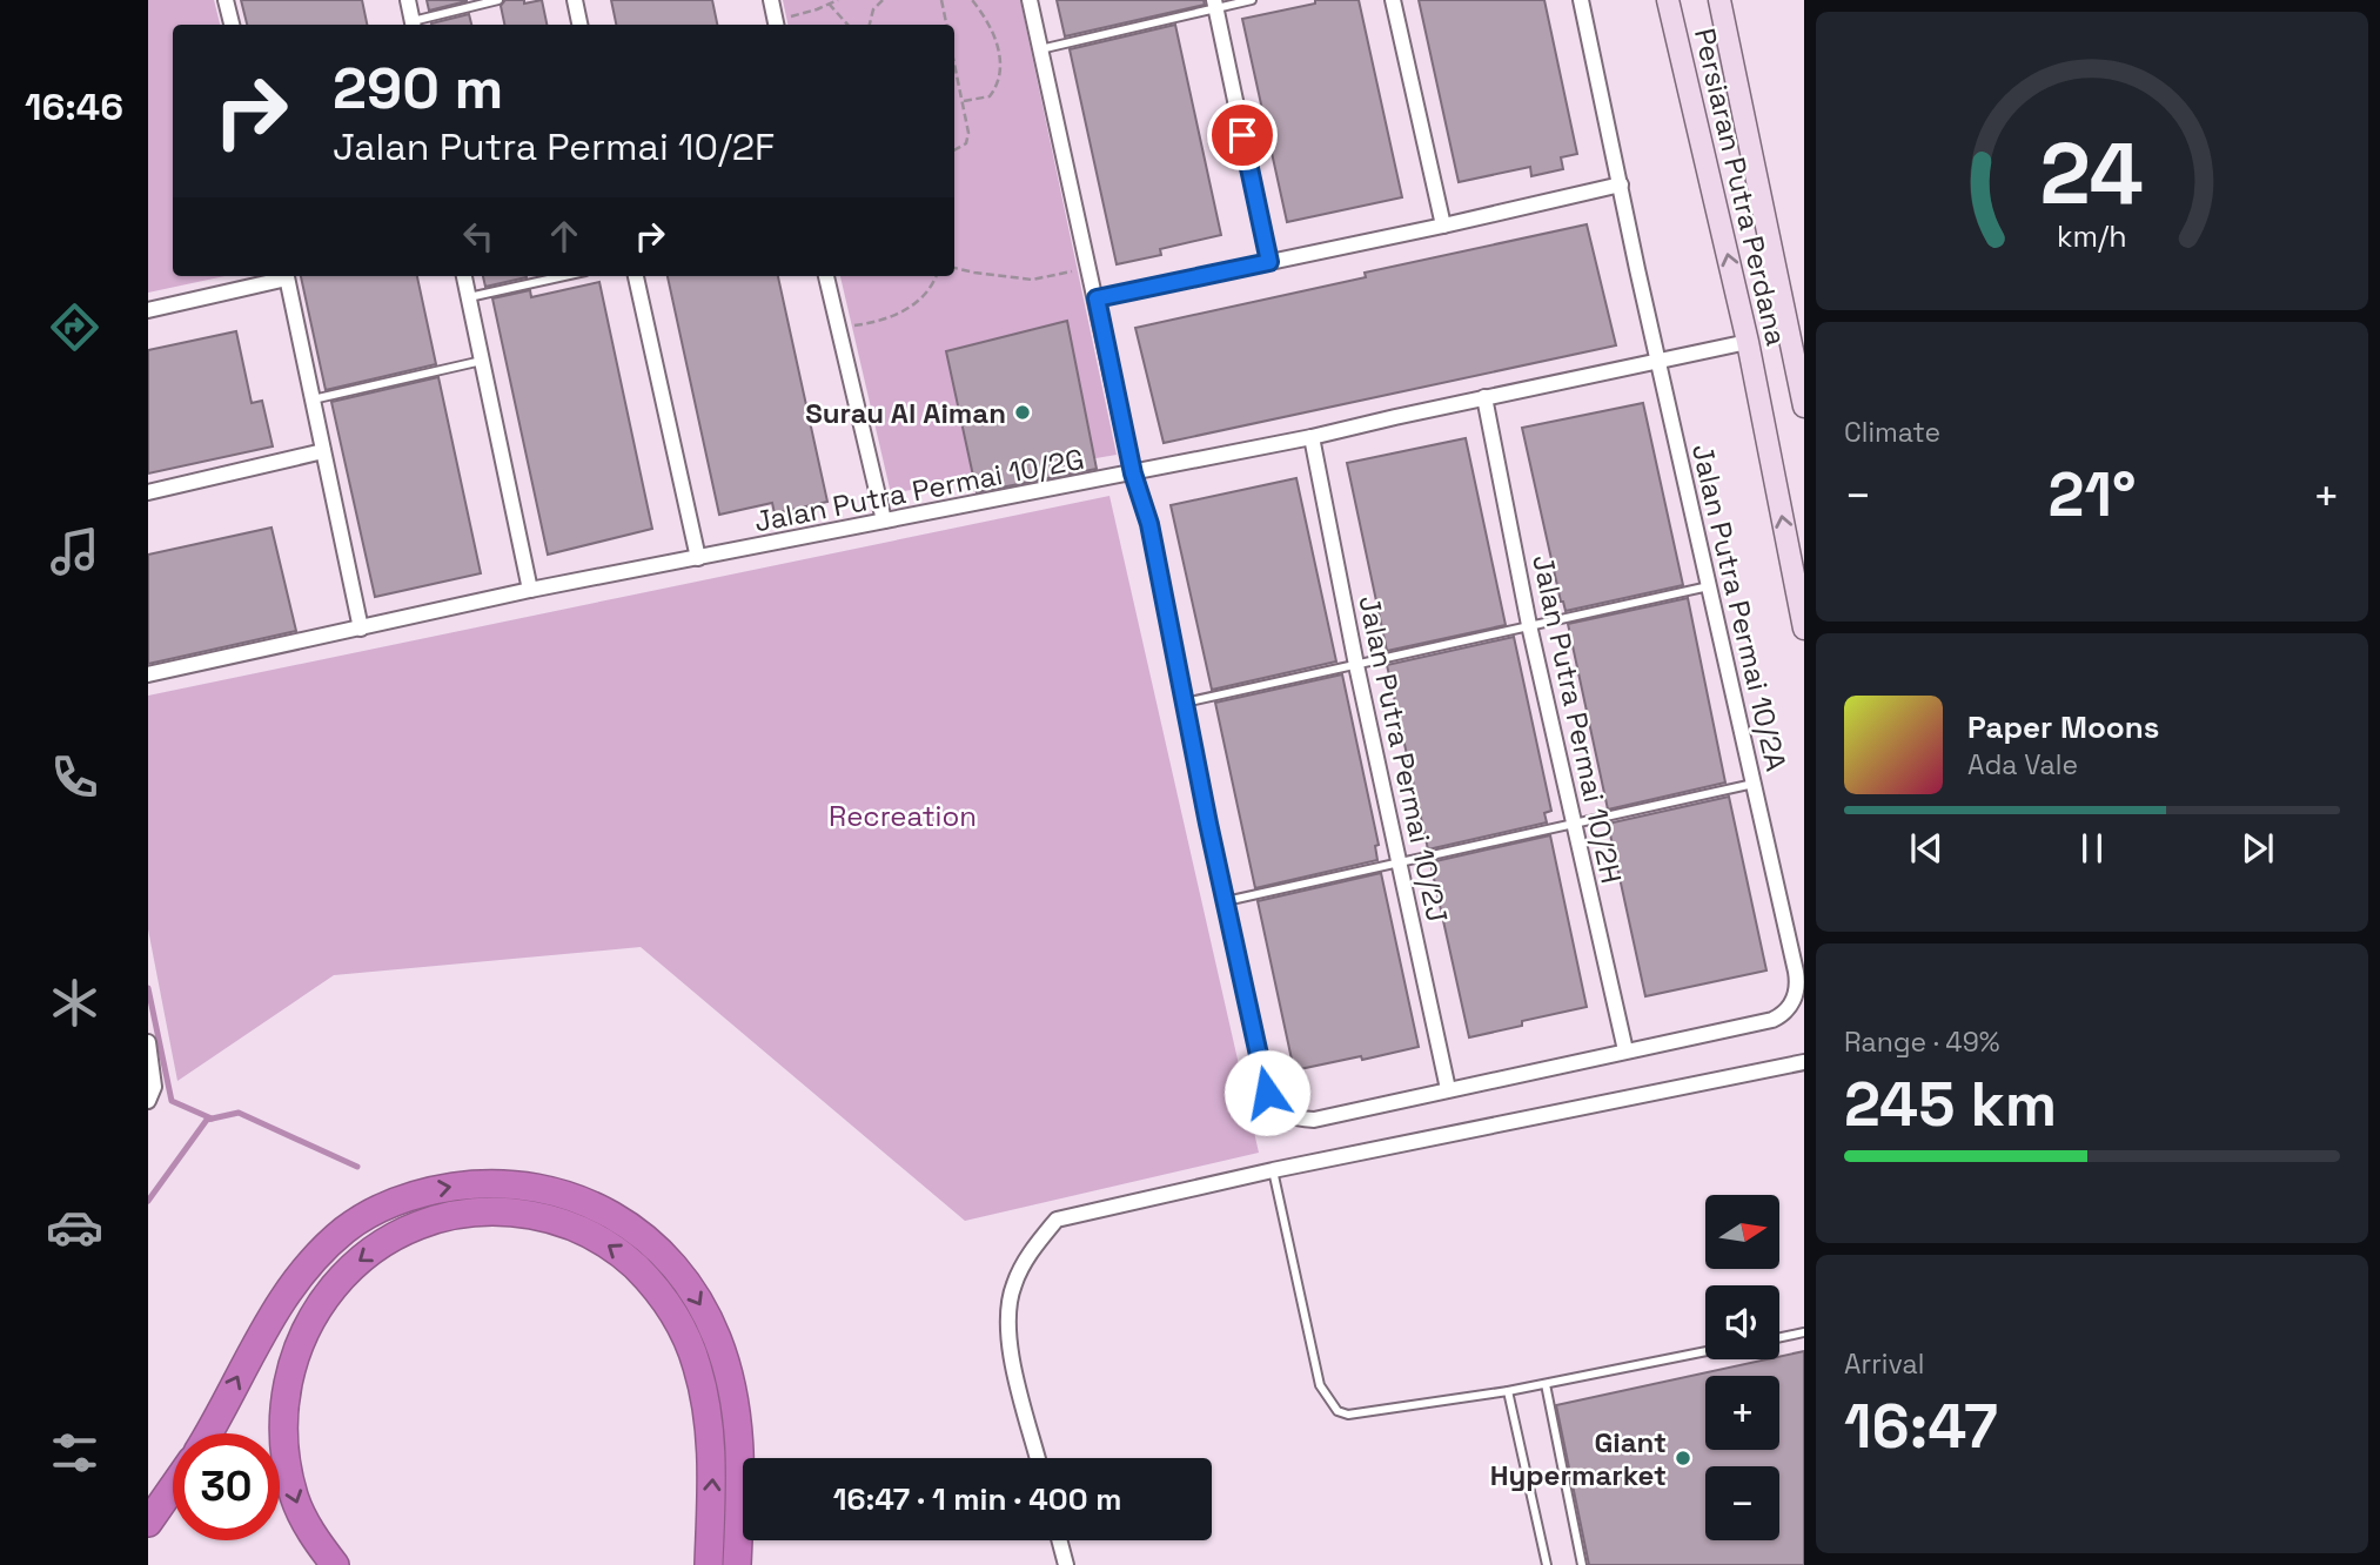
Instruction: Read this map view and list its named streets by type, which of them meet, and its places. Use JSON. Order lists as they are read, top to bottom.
{
  "streets": {
    "main road": ["Persiaran Putra Perdana"],
    "street": [
      "Jalan Putra Permai 10/2G",
      "Jalan Putra Permai 10/2A",
      "Jalan Putra Permai 10/2H",
      "Jalan Putra Permai 10/2J"
    ]
  },
  "crossings": [
    ["Persiaran Putra Perdana", "Jalan Putra Permai 10/2G"],
    ["Jalan Putra Permai 10/2G", "Jalan Putra Permai 10/2A"],
    ["Jalan Putra Permai 10/2G", "Jalan Putra Permai 10/2H"],
    ["Jalan Putra Permai 10/2G", "Jalan Putra Permai 10/2J"],
    ["Jalan Putra Permai 10/2A", "Jalan Putra Permai 10/2H"],
    ["Jalan Putra Permai 10/2A", "Jalan Putra Permai 10/2J"]
  ],
  "parks": ["Recreation"],
  "places": ["Surau Al Aiman", "Giant Hypermarket"],
  "north": "right",
  "page": {
    "tabs": "16:46",
    "turn": ["290 m", "Jalan Putra Permai 10/2F"],
    "tile": [
      "Climate",
      ["Range · 49%", "245 km"],
      ["Arrival", "16:47"]
    ],
    "heat": ["−", "21°", "+"],
    "song": ["Paper Moons", "Ada Vale"],
    "map_buttons": ["+", "−"],
    "limit": "30",
    "trip": "16:47 · 1 min · 400 m",
    "gauge": ["24", "km/h"]
  }
}
